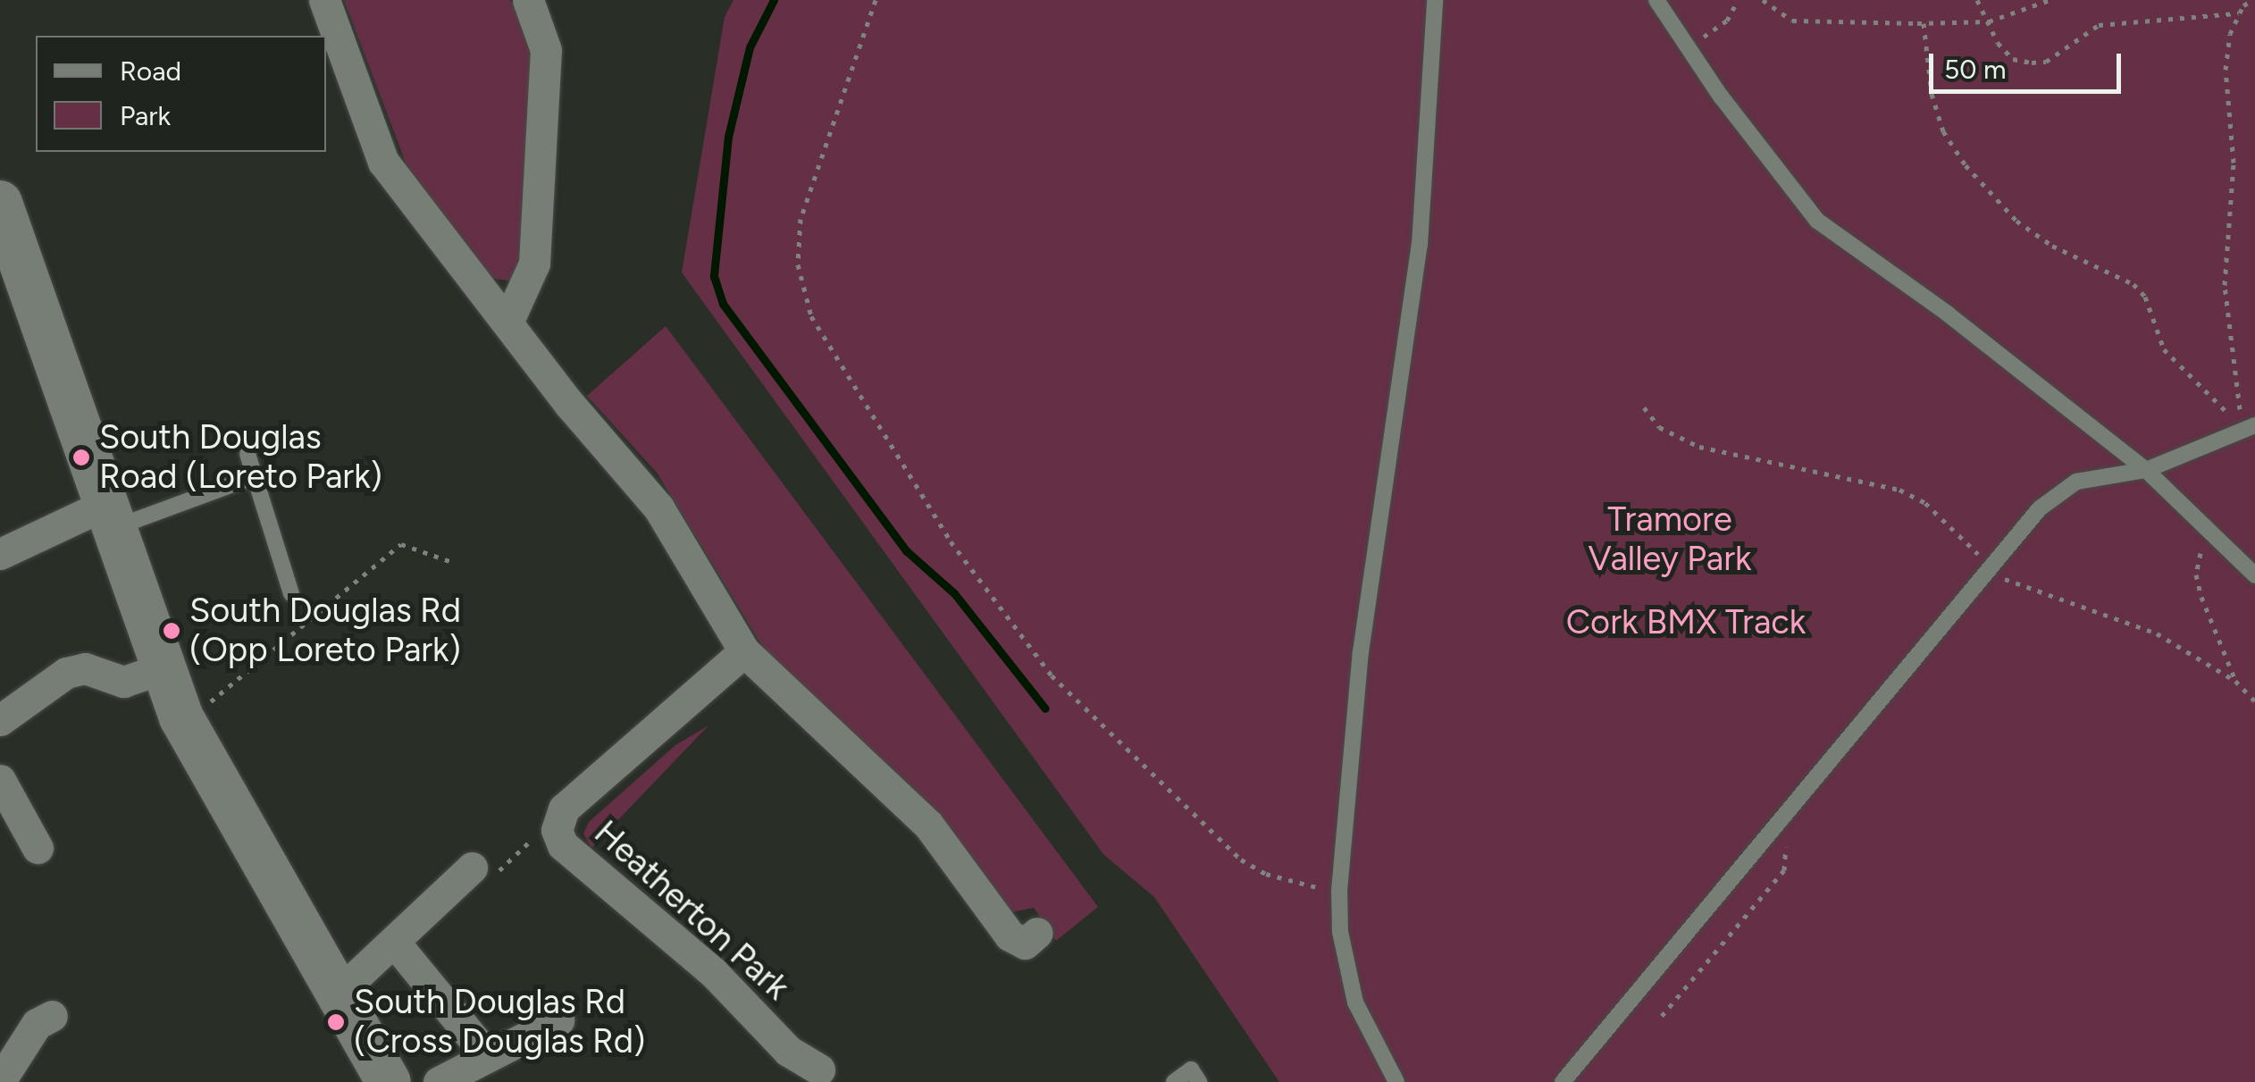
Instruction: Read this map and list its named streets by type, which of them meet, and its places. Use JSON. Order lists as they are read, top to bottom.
{
  "streets": {
    "street": ["Heatherton Park"]
  },
  "parks": ["Tramore Valley Park", "Cork BMX Track"],
  "places": ["South Douglas Road (Loreto Park)", "South Douglas Rd (Opp Loreto Park)", "South Douglas Rd (Cross Douglas Rd)"],
  "legend": ["Road", "Park"],
  "scale_bar": "50 m"
}
